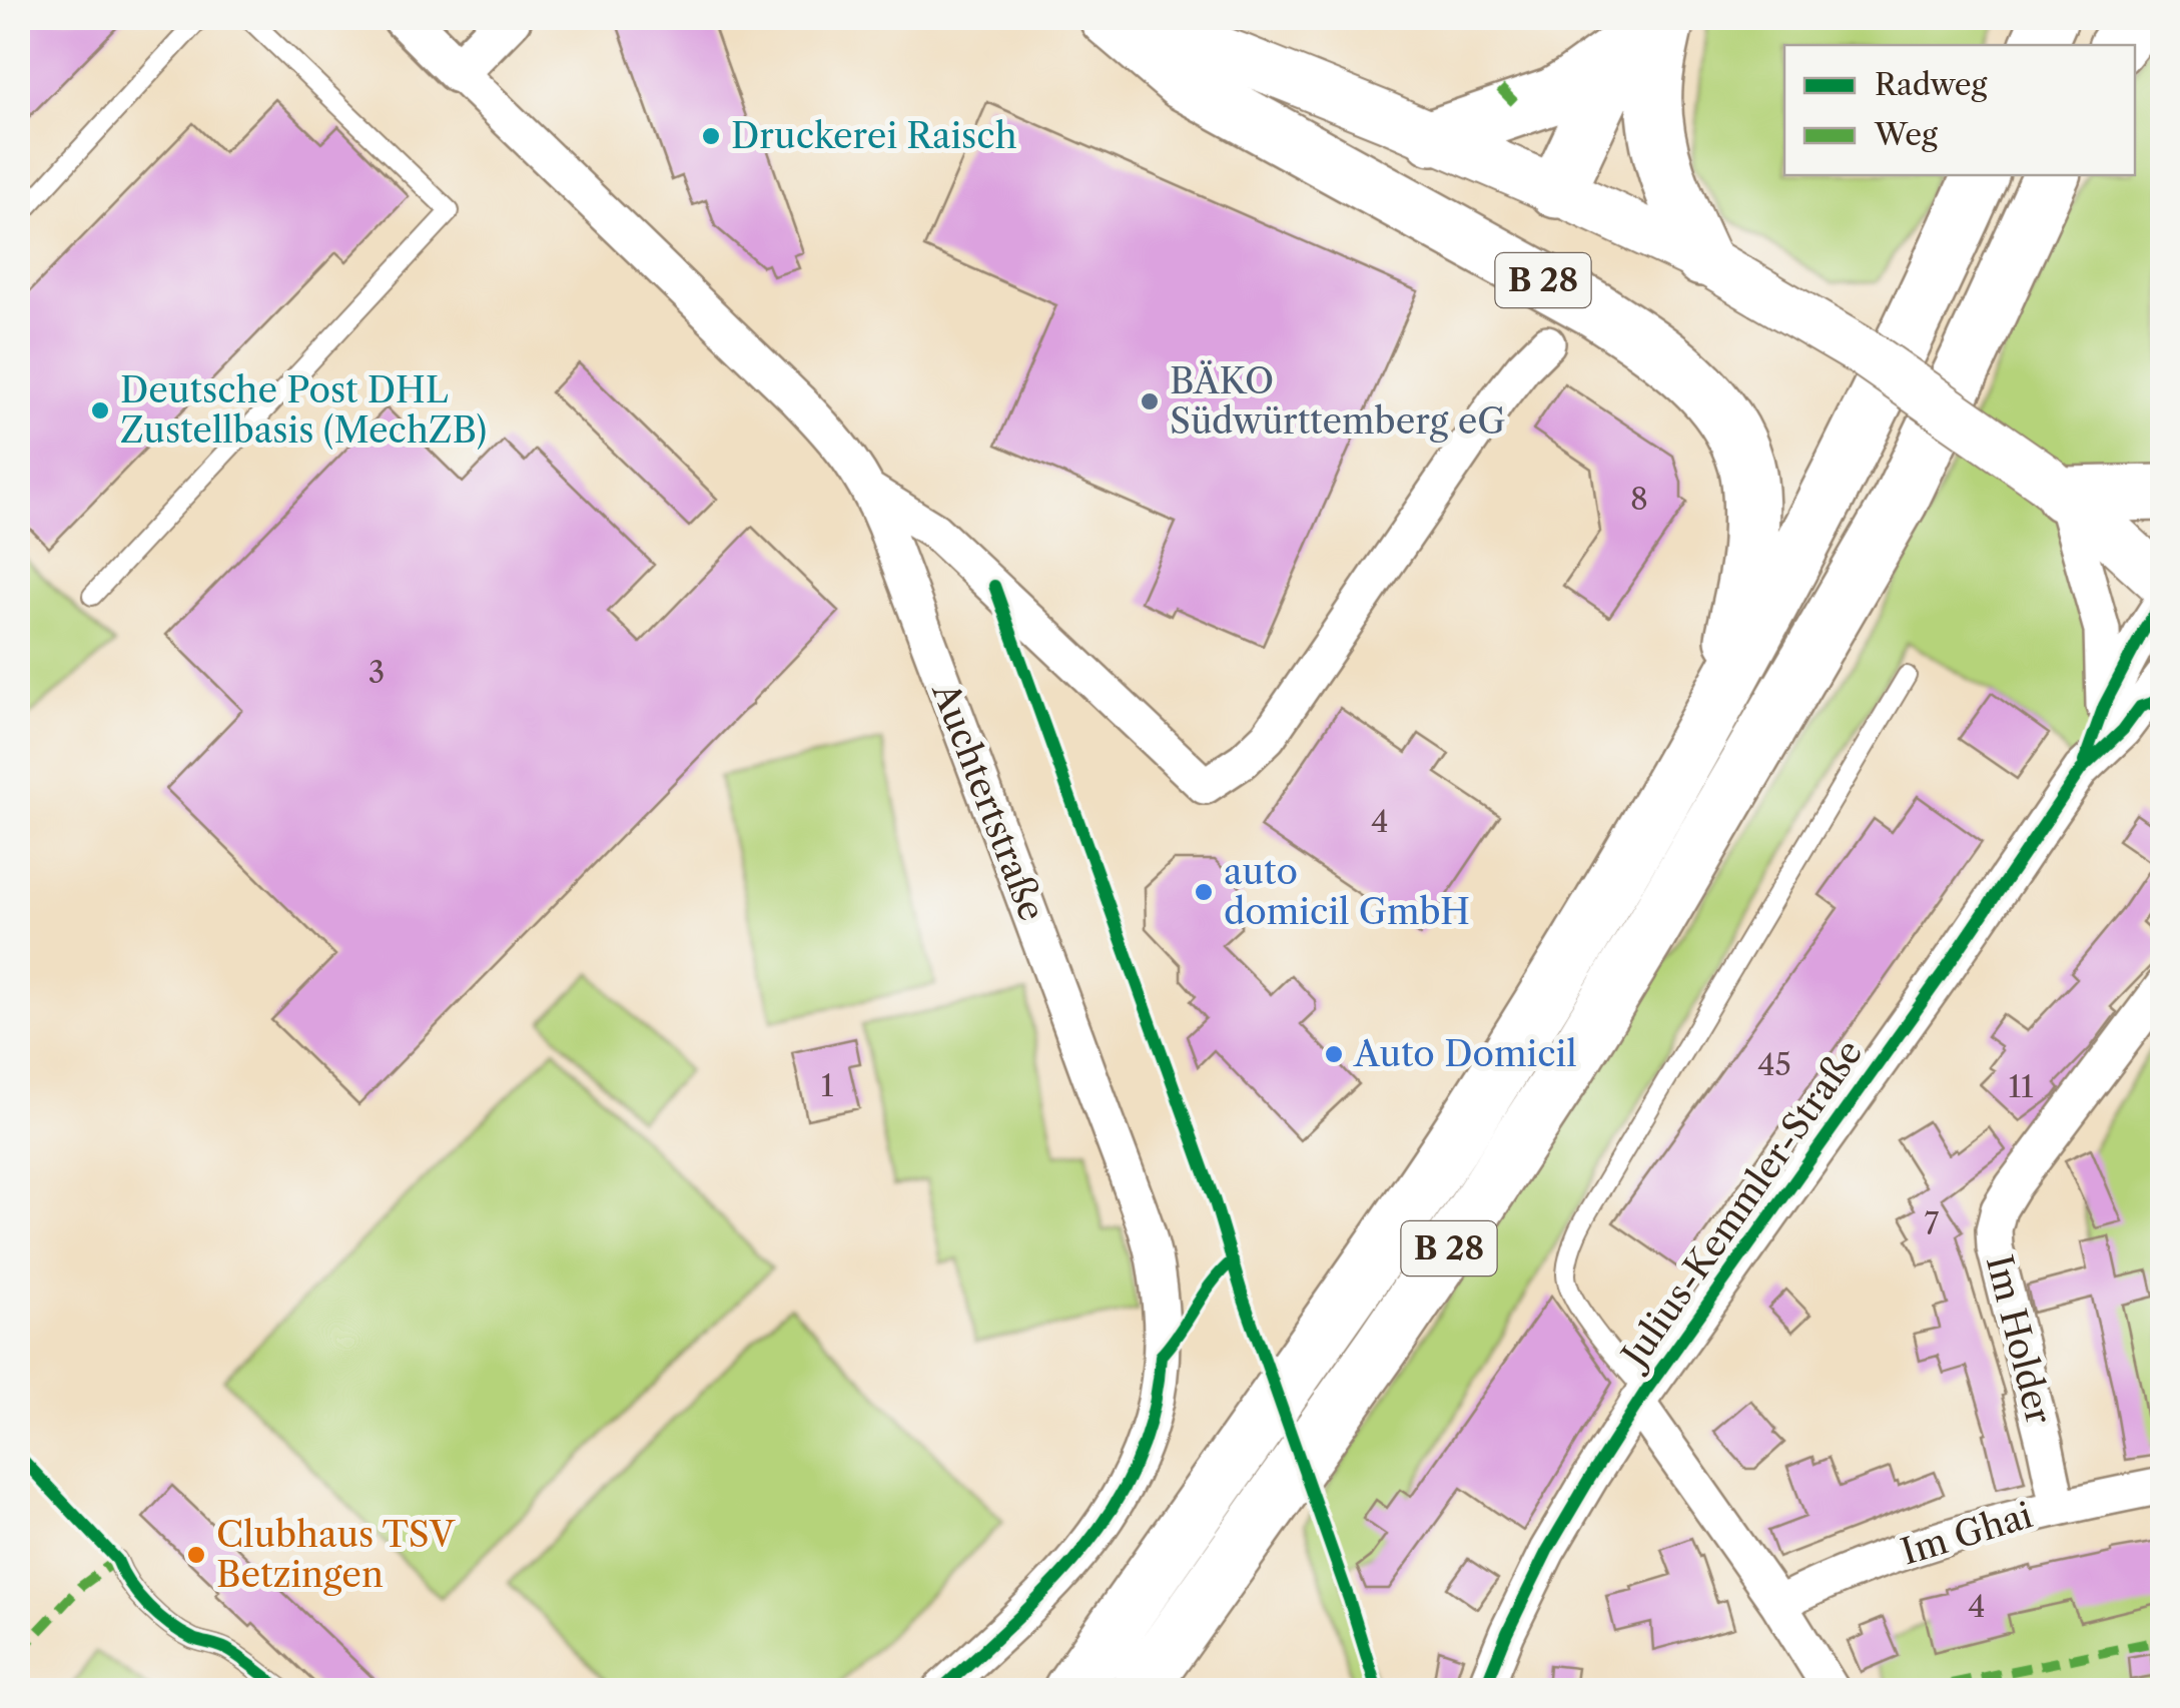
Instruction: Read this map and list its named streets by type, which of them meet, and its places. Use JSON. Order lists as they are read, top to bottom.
{
  "streets": {
    "highway": ["B 28"],
    "street": [
      "Auchtertstraße",
      "Julius-Kemmler-Straße",
      "Im Holder",
      "Im Ghai"
    ]
  },
  "crossings": [
    ["Im Holder", "Im Ghai"]
  ],
  "places": [
    "Druckerei Raisch",
    "BÄKO Südwürttemberg eG",
    "Deutsche Post DHL Zustellbasis (MechZB)",
    "auto domicil GmbH",
    "Auto Domicil",
    "Clubhaus TSV Betzingen"
  ],
  "house_numbers": [
    "8",
    "3",
    "4",
    "45",
    "1",
    "11",
    "7",
    "4"
  ],
  "legend": ["Radweg", "Weg"]
}
